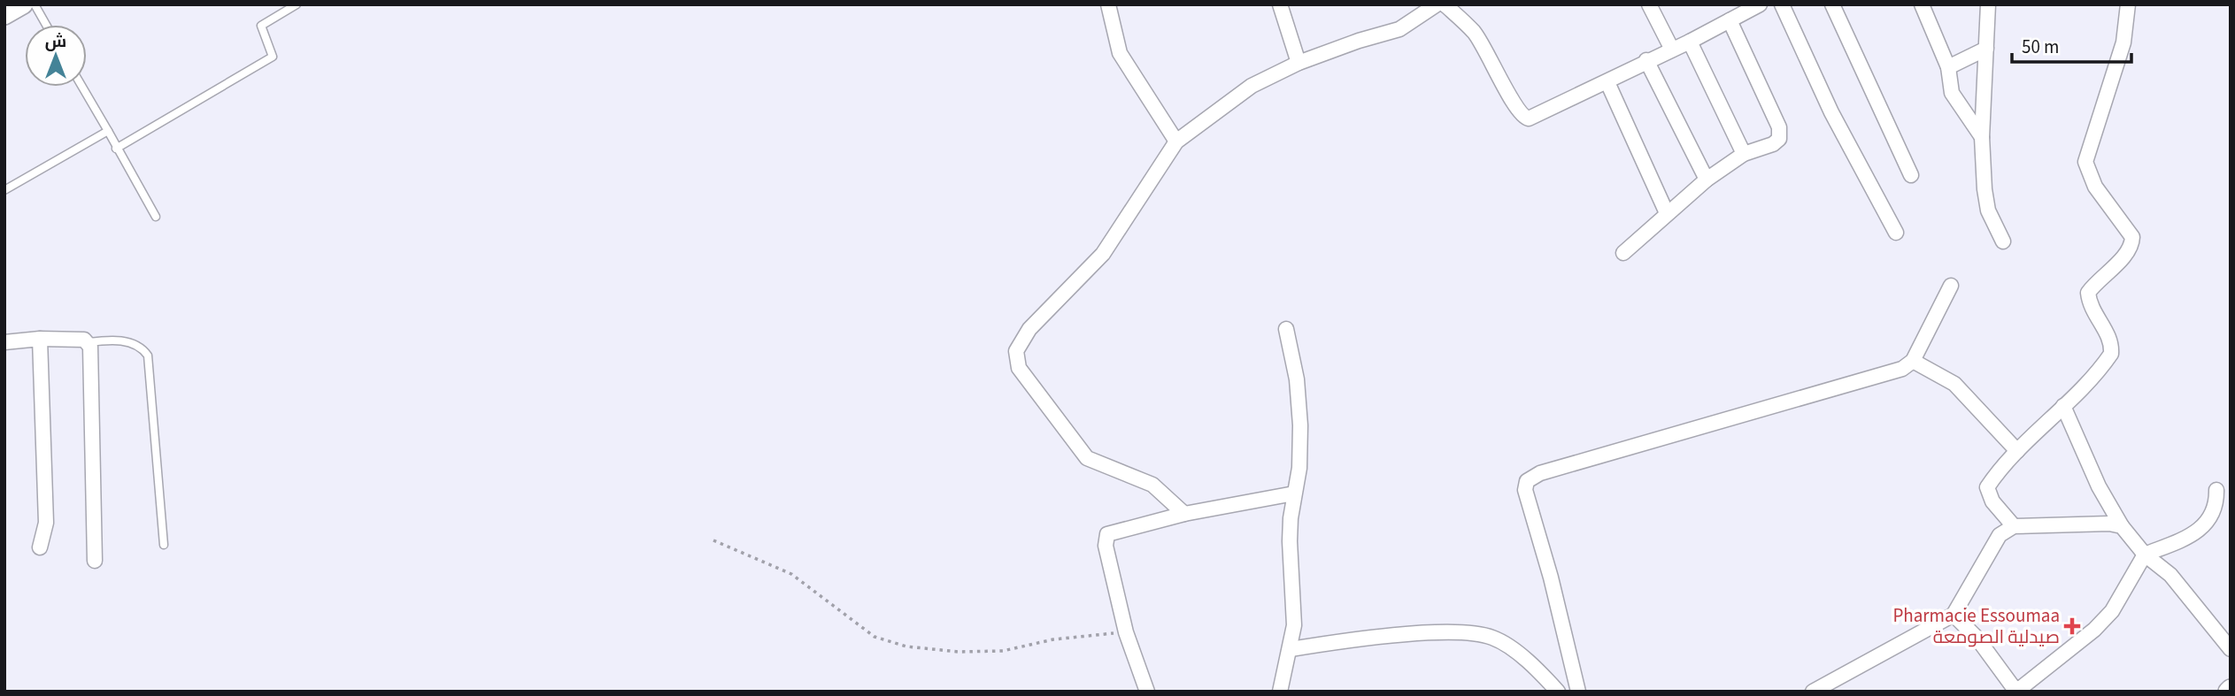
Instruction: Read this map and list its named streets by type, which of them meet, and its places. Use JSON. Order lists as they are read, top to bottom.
{
  "places": {
    "health": ["Pharmacie Essoumaa صيدلية الصومعة"]
  },
  "scale_bar": "50 m",
  "north": "top"
}
